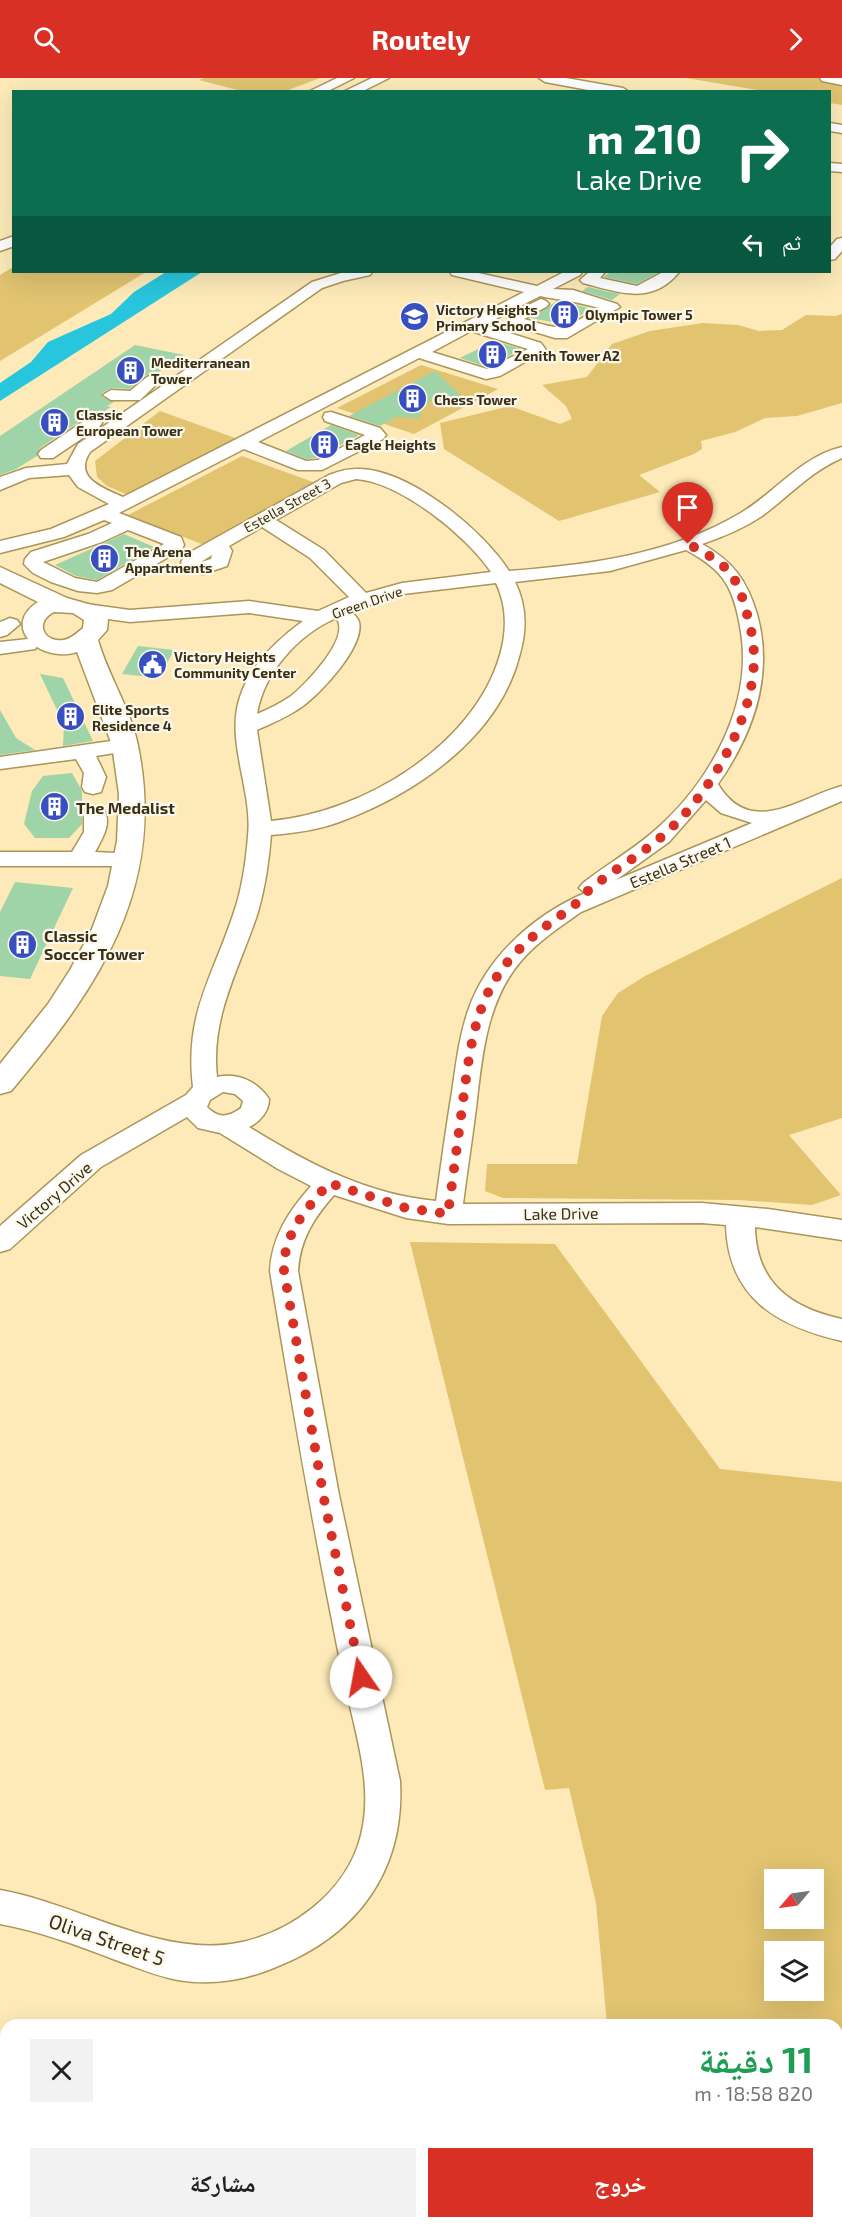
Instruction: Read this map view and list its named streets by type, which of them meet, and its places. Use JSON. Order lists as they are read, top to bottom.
{
  "streets": {
    "street": [
      "Estella Street 3",
      "Green Drive",
      "Estella Street 1",
      "Victory Drive",
      "Lake Drive",
      "Oliva Street 5"
    ]
  },
  "crossings": [
    ["Estella Street 3", "Green Drive"],
    ["Green Drive", "Victory Drive"],
    ["Green Drive", "Lake Drive"],
    ["Estella Street 1", "Lake Drive"],
    ["Victory Drive", "Lake Drive"],
    ["Lake Drive", "Oliva Street 5"]
  ],
  "places": {
    "building": [
      "Olympic Tower 5",
      "Zenith Tower A2",
      "Mediterranean Tower",
      "Chess Tower",
      "Classic European Tower",
      "Eagle Heights",
      "The Arena Appartments",
      "Elite Sports Residence 4",
      "The Medalist",
      "Classic Soccer Tower"
    ],
    "school or university": ["Victory Heights Primary School"],
    "public building": ["Victory Heights Community Center"]
  },
  "north": "bottom left",
  "page": {
    "header": "Routely",
    "turn": ["210 m", "Lake Drive"],
    "then": "ثم",
    "heading": ["11 دقيقة", "820 m · 18:58"],
    "buttons": ["خروج", "مشاركة"]
  }
}
